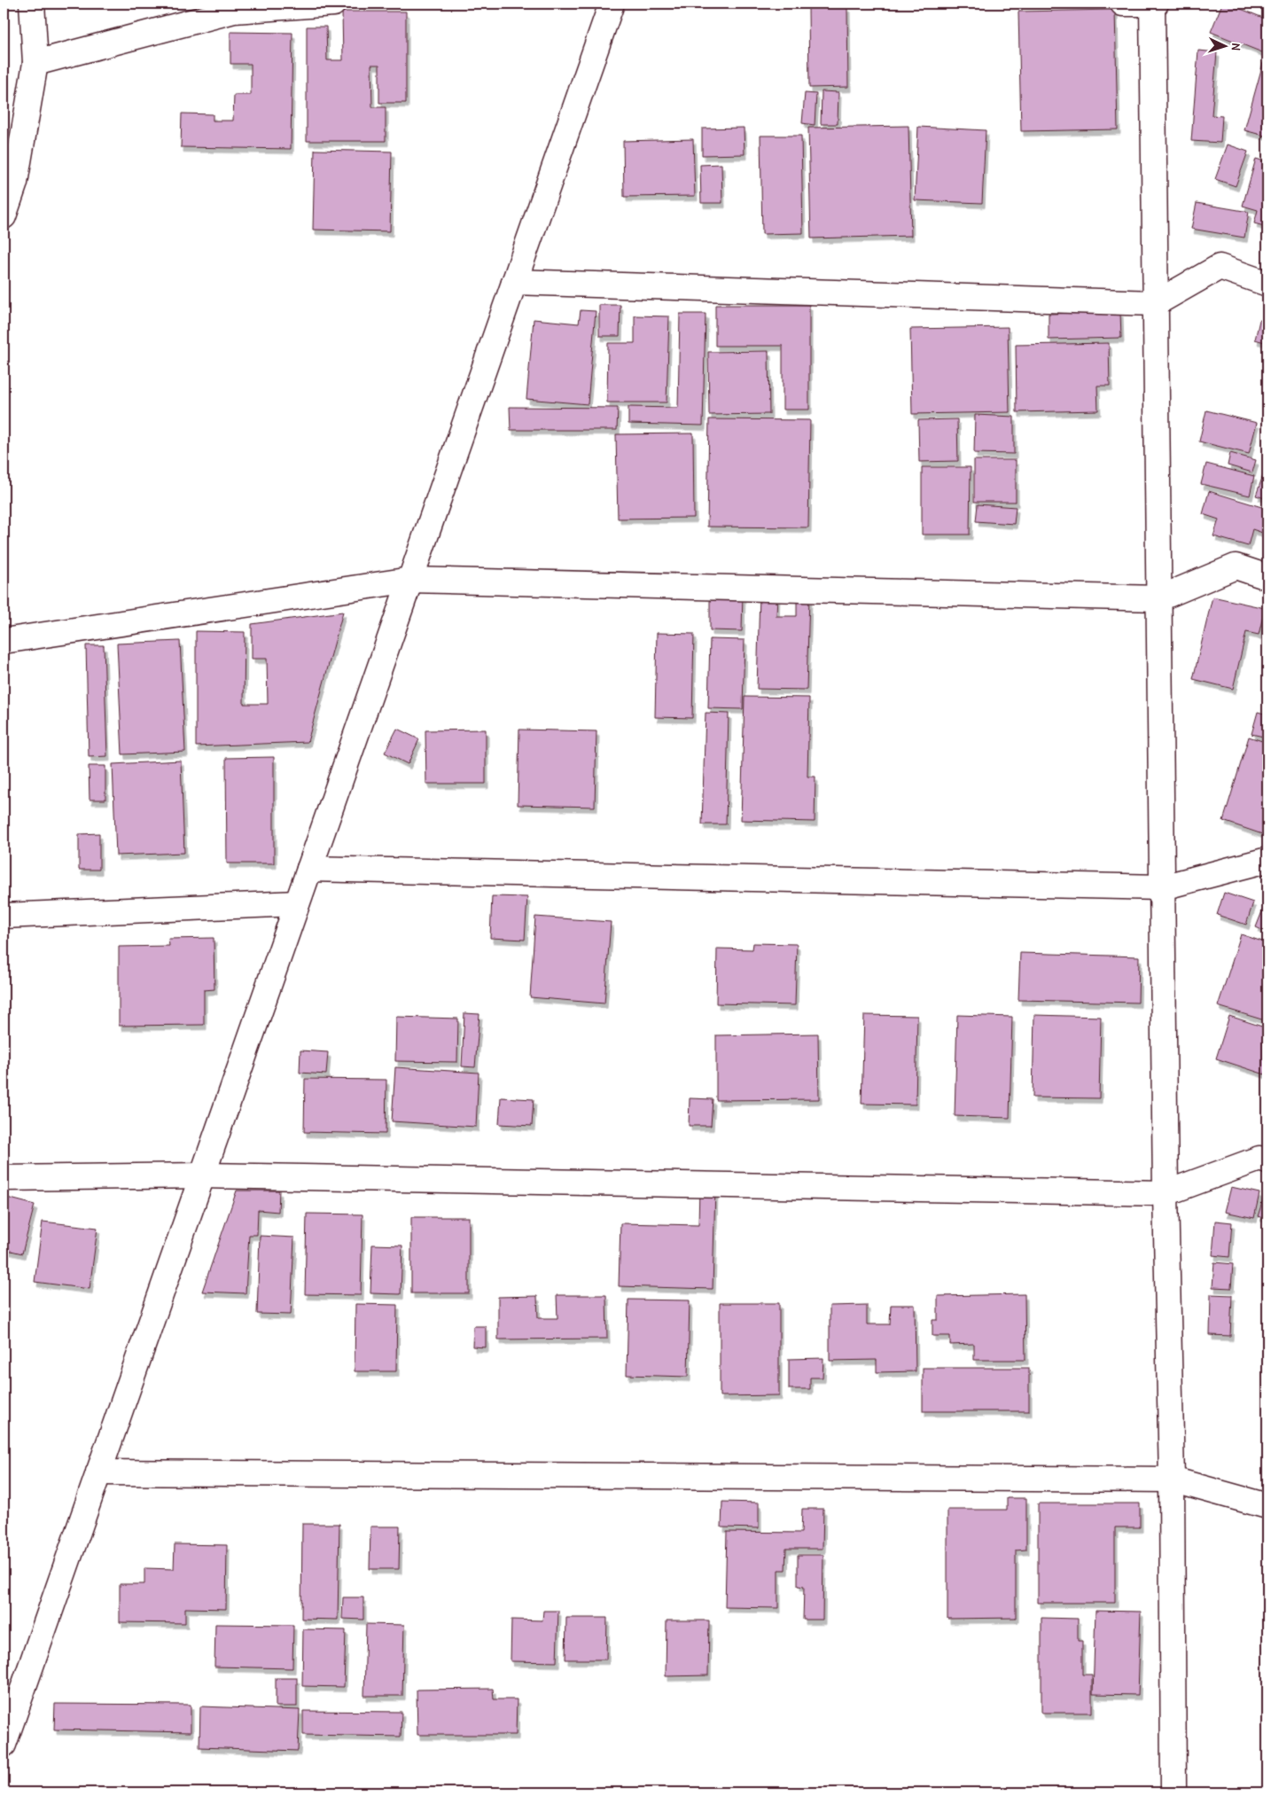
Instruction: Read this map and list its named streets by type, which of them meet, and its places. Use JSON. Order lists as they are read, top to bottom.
{
  "north": "right"
}
